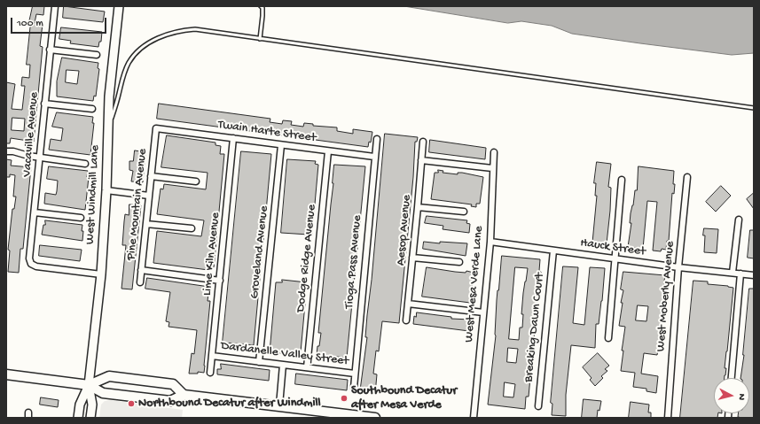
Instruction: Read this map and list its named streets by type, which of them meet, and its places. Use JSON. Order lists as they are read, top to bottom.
{
  "streets": {
    "street": [
      "Twain Harte Street",
      "Vacaville Avenue",
      "West Windmill Lane",
      "Pine Mountain Avenue",
      "Aesop Avenue",
      "Hauck Street",
      "Groveland Avenue",
      "Lime Kiln Avenue",
      "Dodge Ridge Avenue",
      "Tioga Pass Avenue",
      "West Mesa Verde Lane",
      "West Moberly Avenue",
      "Breaking Dawn Court",
      "Dardanelle Valley Street"
    ]
  },
  "crossings": [
    ["Twain Harte Street", "Pine Mountain Avenue"],
    ["Twain Harte Street", "Groveland Avenue"],
    ["Twain Harte Street", "Lime Kiln Avenue"],
    ["Twain Harte Street", "Dodge Ridge Avenue"],
    ["Twain Harte Street", "Tioga Pass Avenue"],
    ["Vacaville Avenue", "West Windmill Lane"],
    ["Hauck Street", "West Mesa Verde Lane"],
    ["Hauck Street", "West Moberly Avenue"],
    ["Hauck Street", "Breaking Dawn Court"],
    ["Groveland Avenue", "Dardanelle Valley Street"],
    ["Lime Kiln Avenue", "Dardanelle Valley Street"],
    ["Dodge Ridge Avenue", "Dardanelle Valley Street"],
    ["Tioga Pass Avenue", "Dardanelle Valley Street"]
  ],
  "places": ["Southbound Decatur after Mesa Verde", "Northbound Decatur after Windmill"],
  "scale_bar": "100 m",
  "north": "right"
}
